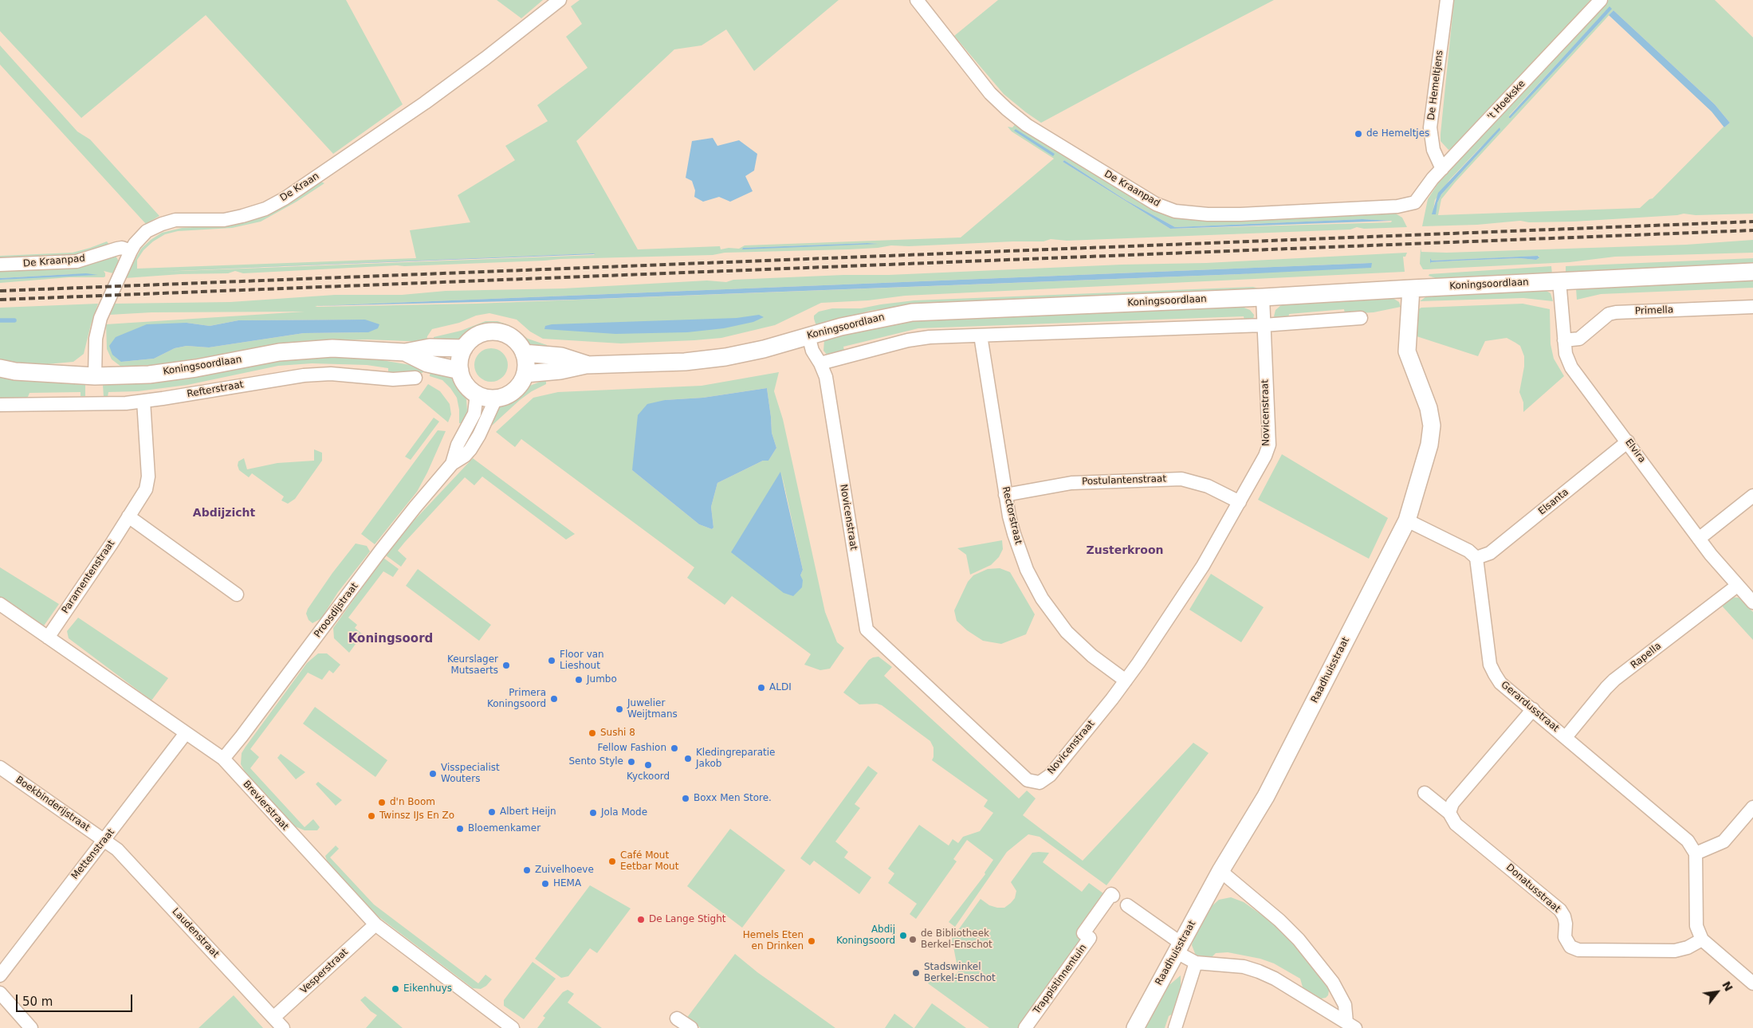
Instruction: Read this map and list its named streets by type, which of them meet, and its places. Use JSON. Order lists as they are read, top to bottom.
{
  "streets": {
    "street": [
      "De Hemeltjens",
      "'t Hoekske",
      "De Kraan",
      "De Kraanpad",
      "Koningsoordlaan",
      "Primella",
      "Refterstraat",
      "Novicenstraat",
      "Elvira",
      "Postulantenstraat",
      "Elsanta",
      "Rectorstraat",
      "Paramentenstraat",
      "Proosdijstraat",
      "Rapella",
      "Raadhuisstraat",
      "Gerardusstraat",
      "Boekbinderijstraat",
      "Brevierstraat",
      "Mettenstraat",
      "Donatusstraat",
      "Laudenstraat",
      "Vesperstraat",
      "Trappistinnentuin"
    ]
  },
  "crossings": [
    ["De Hemeltjens", "'t Hoekske"],
    ["'t Hoekske", "De Kraanpad"],
    ["De Kraan", "De Kraanpad"],
    ["De Kraan", "Koningsoordlaan"],
    ["Koningsoordlaan", "Novicenstraat"],
    ["Koningsoordlaan", "Elvira"],
    ["Koningsoordlaan", "Proosdijstraat"],
    ["Koningsoordlaan", "Raadhuisstraat"],
    ["Primella", "Elvira"],
    ["Refterstraat", "Paramentenstraat"],
    ["Novicenstraat", "Postulantenstraat"],
    ["Novicenstraat", "Rectorstraat"],
    ["Elvira", "Elsanta"],
    ["Elvira", "Rapella"],
    ["Postulantenstraat", "Rectorstraat"],
    ["Elsanta", "Gerardusstraat"],
    ["Paramentenstraat", "Brevierstraat"],
    ["Proosdijstraat", "Brevierstraat"],
    ["Rapella", "Gerardusstraat"],
    ["Boekbinderijstraat", "Mettenstraat"],
    ["Boekbinderijstraat", "Laudenstraat"],
    ["Brevierstraat", "Mettenstraat"],
    ["Brevierstraat", "Vesperstraat"],
    ["Mettenstraat", "Laudenstraat"],
    ["Laudenstraat", "Vesperstraat"]
  ],
  "districts": ["Abdijzicht", "Zusterkroon", "Koningsoord"],
  "places": [
    "de Hemeltjes",
    "Floor van Lieshout",
    "Keurslager Mutsaerts",
    "Jumbo",
    "ALDI",
    "Primera Koningsoord",
    "Juwelier Weijtmans",
    "Sushi 8",
    "Fellow Fashion",
    "Kledingreparatie Jakob",
    "Sento Style",
    "Kyckoord",
    "Visspecialist Wouters",
    "Boxx Men Store.",
    "d'n Boom",
    "Albert Heijn",
    "Jola Mode",
    "Twinsz IJs En Zo",
    "Bloemenkamer",
    "Café Mout Eetbar Mout",
    "Zuivelhoeve",
    "HEMA",
    "De Lange Stight",
    "Abdij Koningsoord",
    "de Bibliotheek Berkel-Enschot",
    "Hemels Eten en Drinken",
    "Stadswinkel Berkel-Enschot",
    "Eikenhuys"
  ],
  "scale_bar": "50 m",
  "north": "top right"
}
